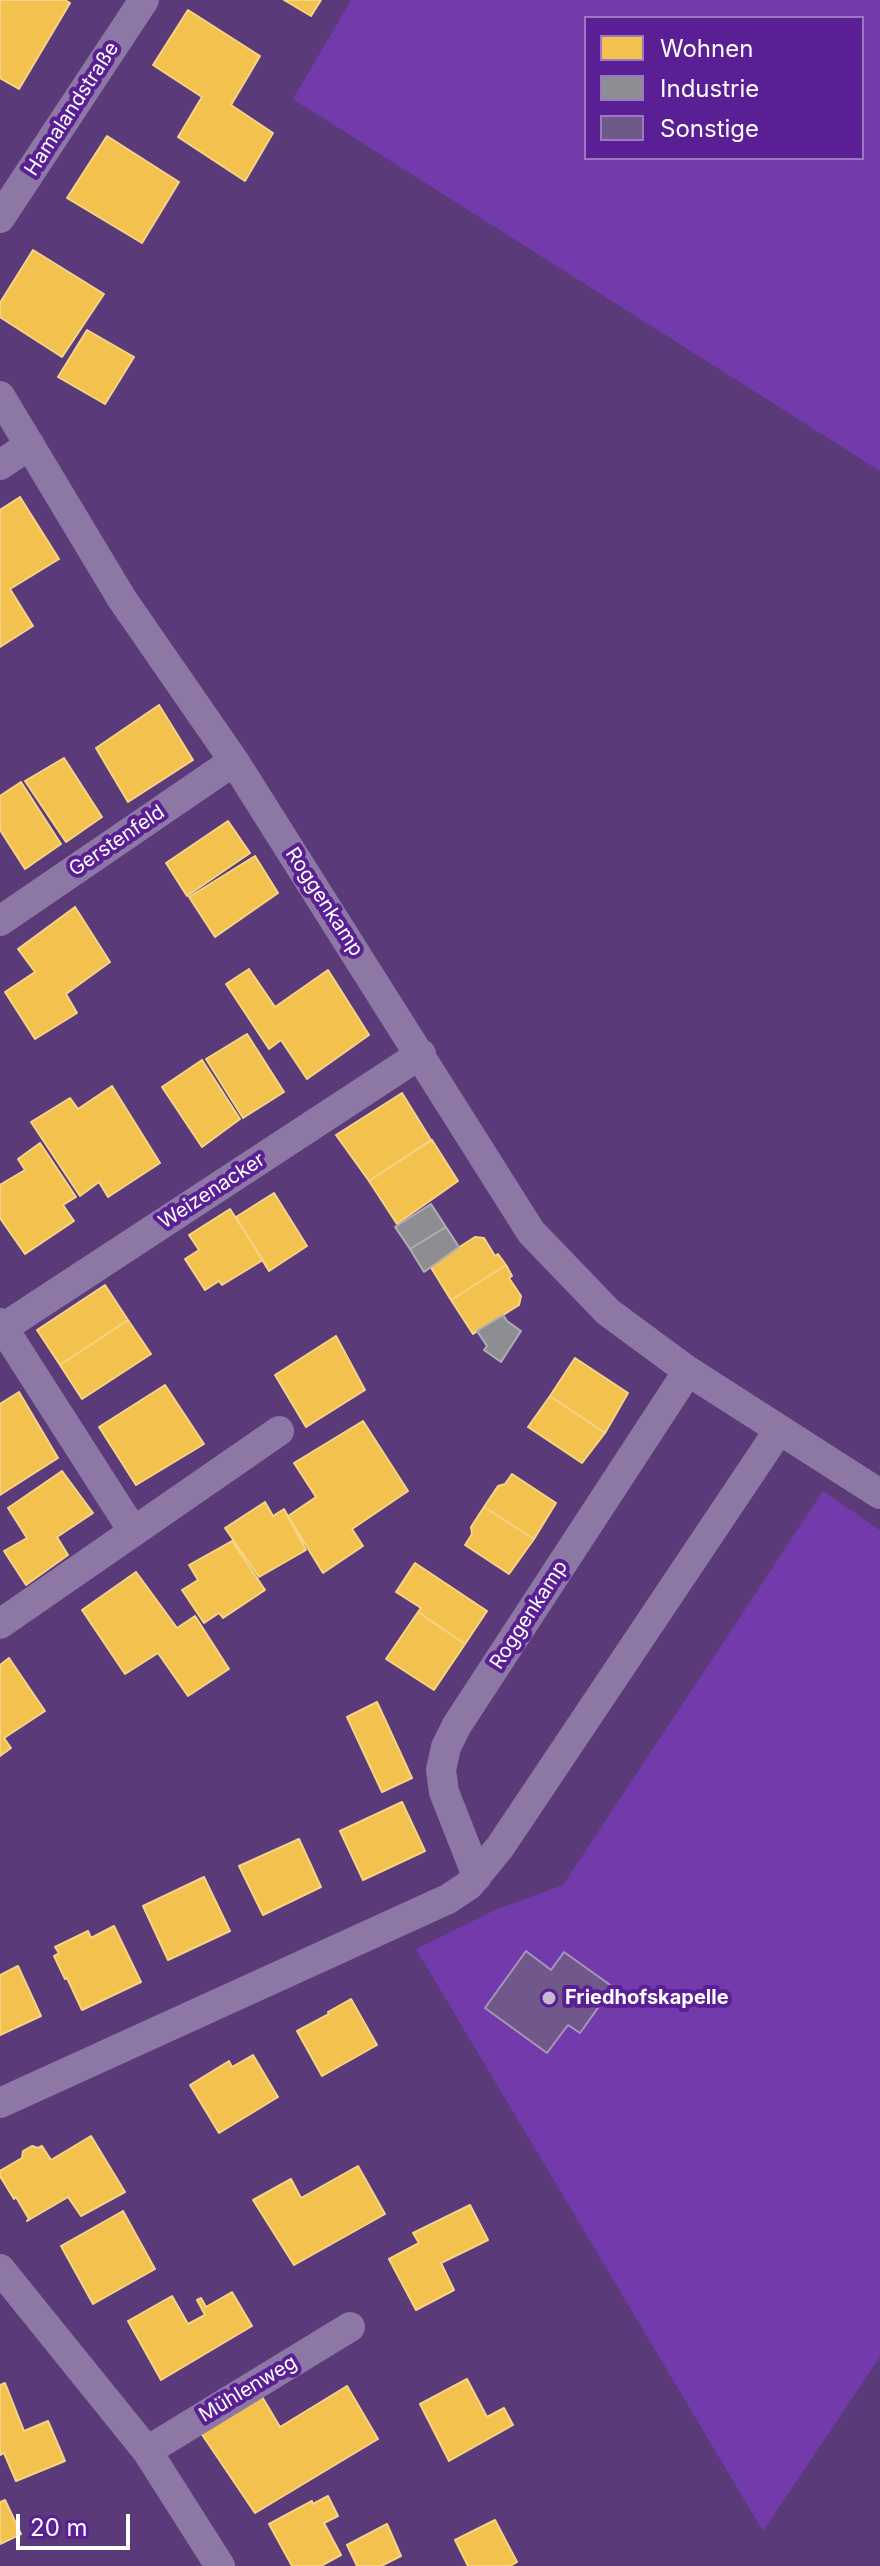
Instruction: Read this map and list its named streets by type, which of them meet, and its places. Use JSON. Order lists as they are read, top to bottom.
{
  "streets": {
    "street": [
      "Hamalandstraße",
      "Gerstenfeld",
      "Roggenkamp",
      "Weizenacker",
      "Mühlenweg"
    ]
  },
  "crossings": [
    ["Gerstenfeld", "Roggenkamp"],
    ["Roggenkamp", "Weizenacker"]
  ],
  "places": ["Friedhofskapelle"],
  "legend": ["Wohnen", "Industrie", "Sonstige"],
  "scale_bar": "20 m"
}
